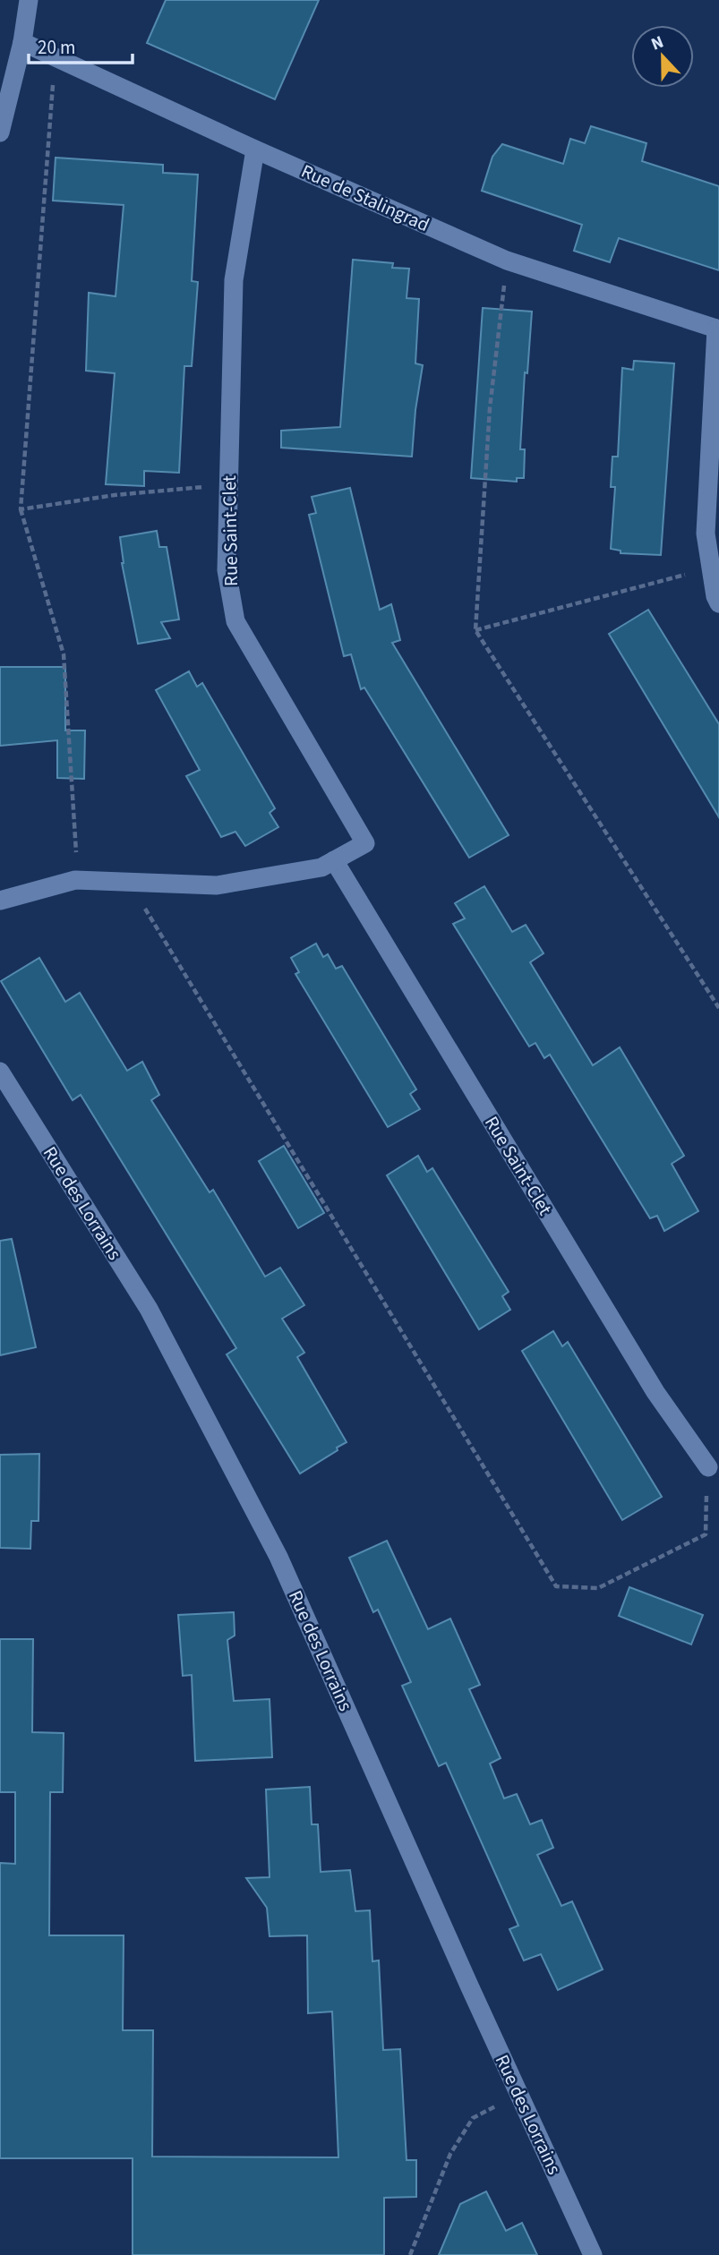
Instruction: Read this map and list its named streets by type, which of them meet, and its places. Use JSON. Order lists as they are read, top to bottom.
{
  "streets": {
    "street": ["Rue de Stalingrad", "Rue Saint-Clet", "Rue des Lorrains"]
  },
  "crossings": [
    ["Rue de Stalingrad", "Rue Saint-Clet"]
  ],
  "scale_bar": "20 m",
  "north": "top"
}
